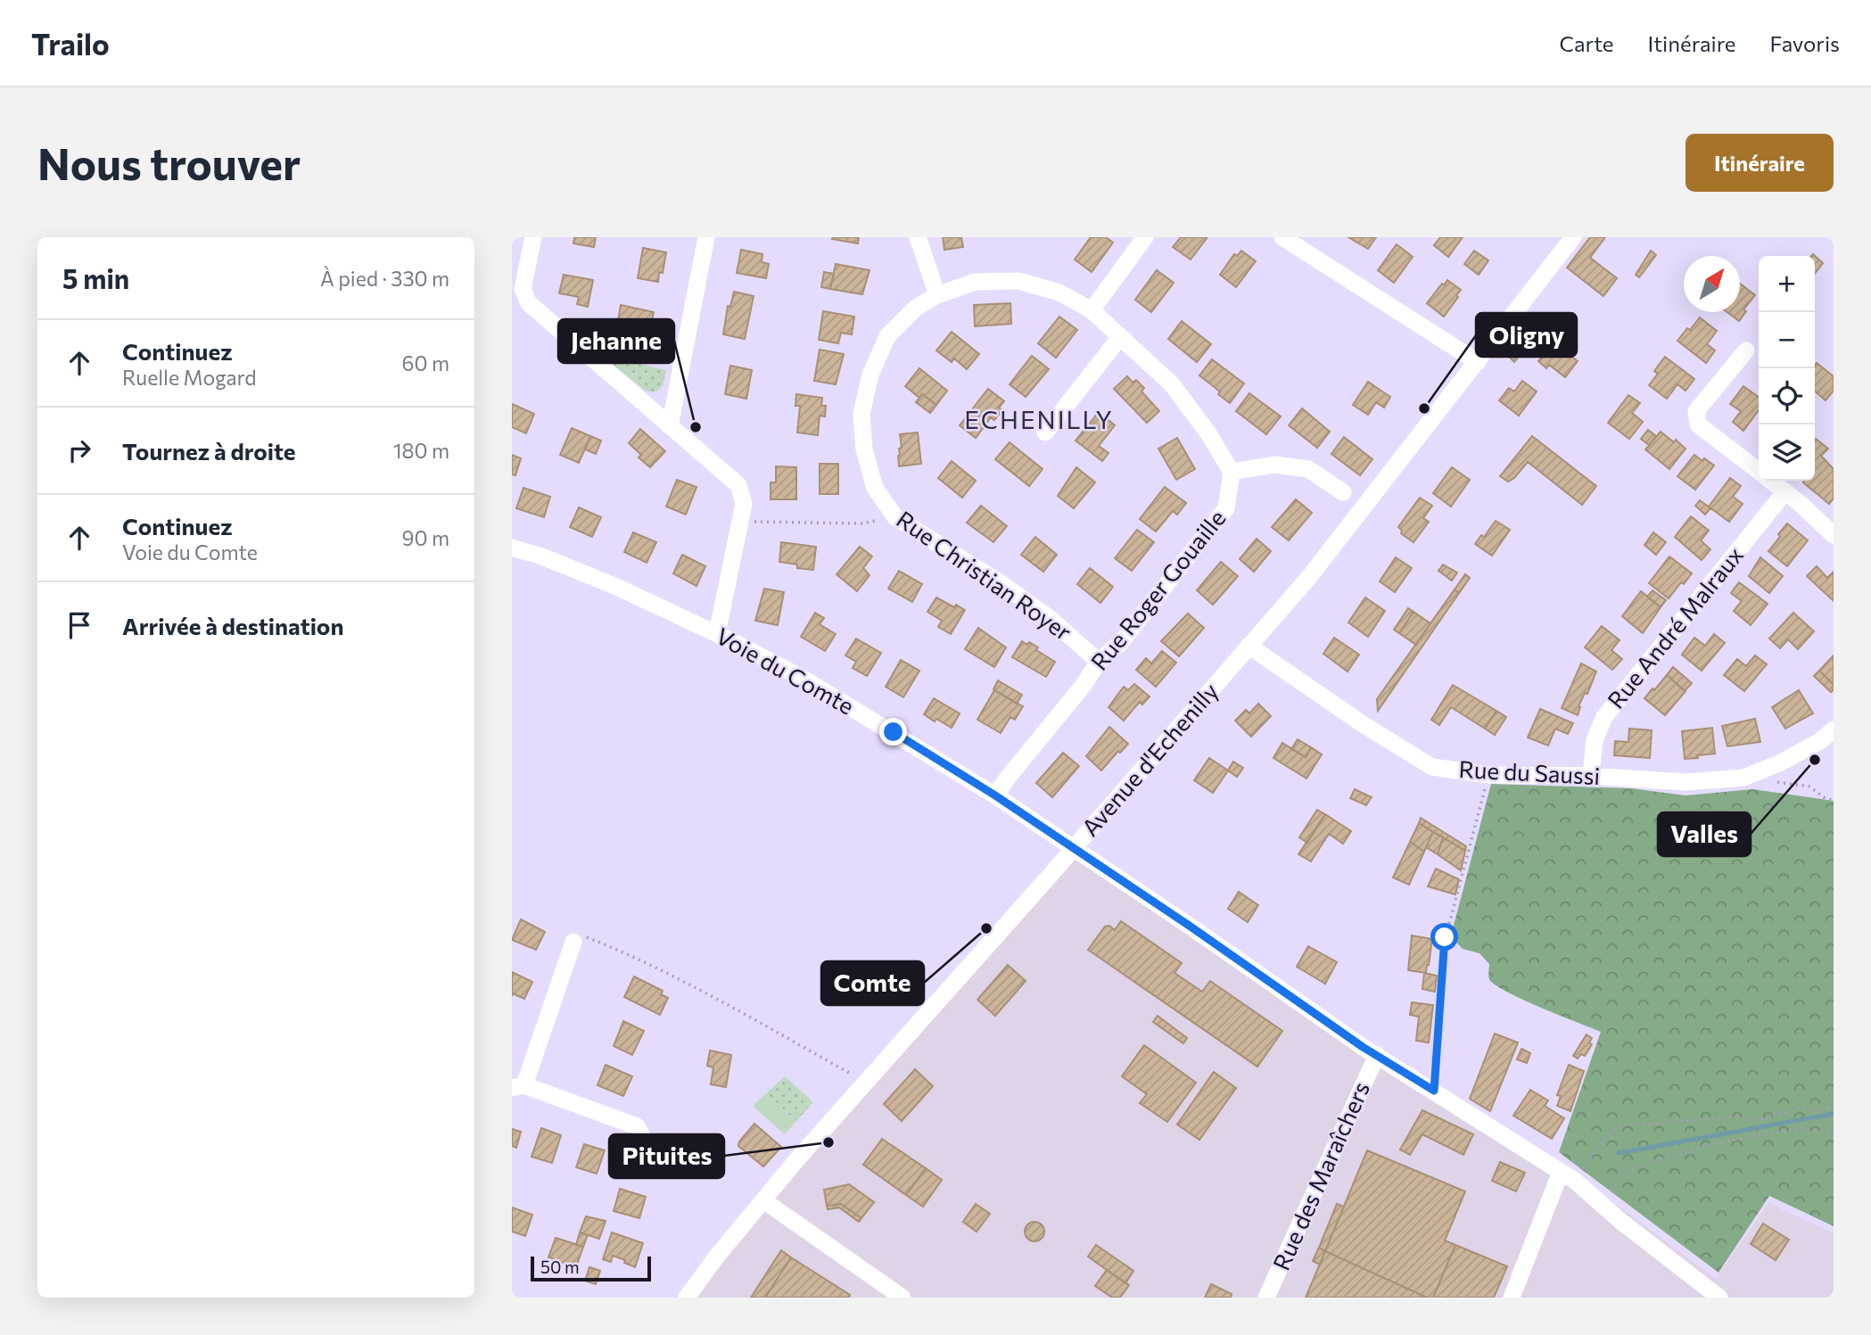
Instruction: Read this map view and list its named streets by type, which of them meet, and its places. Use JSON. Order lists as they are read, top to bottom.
{
  "streets": {
    "street": [
      "Rue Christian Royer",
      "Rue Roger Gouaille",
      "Rue André Malraux",
      "Voie du Comte",
      "Avenue d'Echenilly",
      "Rue du Saussi",
      "Rue des Maraîchers"
    ]
  },
  "crossings": [
    ["Rue Christian Royer", "Rue Roger Gouaille"],
    ["Rue Roger Gouaille", "Voie du Comte"],
    ["Rue André Malraux", "Rue du Saussi"],
    ["Voie du Comte", "Avenue d'Echenilly"],
    ["Voie du Comte", "Rue des Maraîchers"],
    ["Avenue d'Echenilly", "Rue du Saussi"]
  ],
  "districts": ["ECHENILLY"],
  "places": [
    "Oligny",
    "Jehanne",
    "Valles",
    "Comte",
    "Pituites"
  ],
  "scale_bar": "50 m",
  "north": "top right",
  "page": {
    "header": "Trailo",
    "nav": ["Carte", "Itinéraire", "Favoris"],
    "buttons": "Itinéraire",
    "title": "Nous trouver",
    "heading": ["5 min", "À pied · 330 m"],
    "map_buttons": ["+", "−"],
    "list": [
      ["Continuez", "Ruelle Mogard", "60 m"],
      ["Tournez à droite", "180 m"],
      ["Continuez", "Voie du Comte", "90 m"],
      "Arrivée à destination"
    ],
    "scale": "50 m"
  }
}
